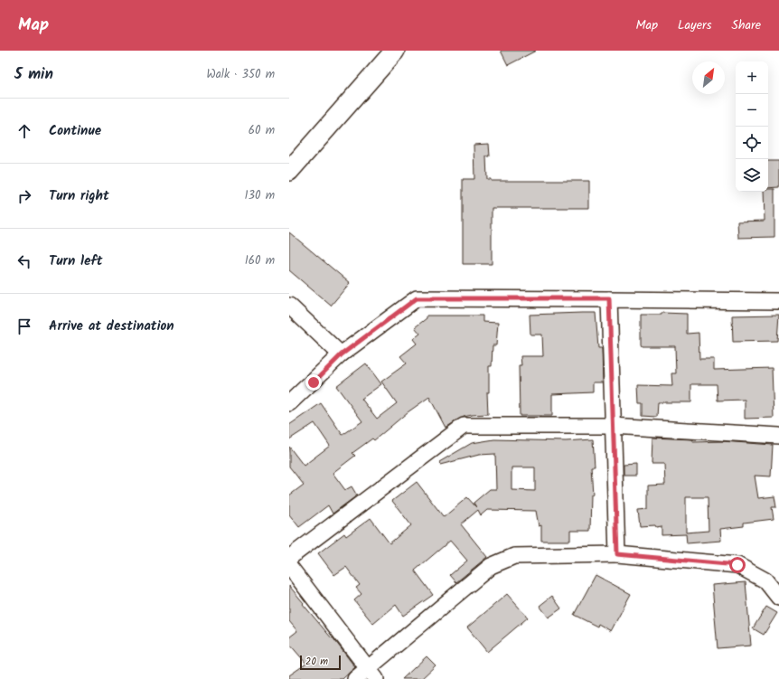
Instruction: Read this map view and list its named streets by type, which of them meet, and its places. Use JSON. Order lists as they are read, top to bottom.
{
  "scale_bar": "20 m",
  "north": "top right",
  "page": {
    "header": "Map",
    "nav": ["Map", "Layers", "Share"],
    "heading": ["5 min", "Walk · 350 m"],
    "map_buttons": ["+", "−"],
    "list": [
      ["Continue", "60 m"],
      ["Turn right", "130 m"],
      ["Turn left", "160 m"],
      "Arrive at destination"
    ],
    "scale": "20 m"
  }
}
